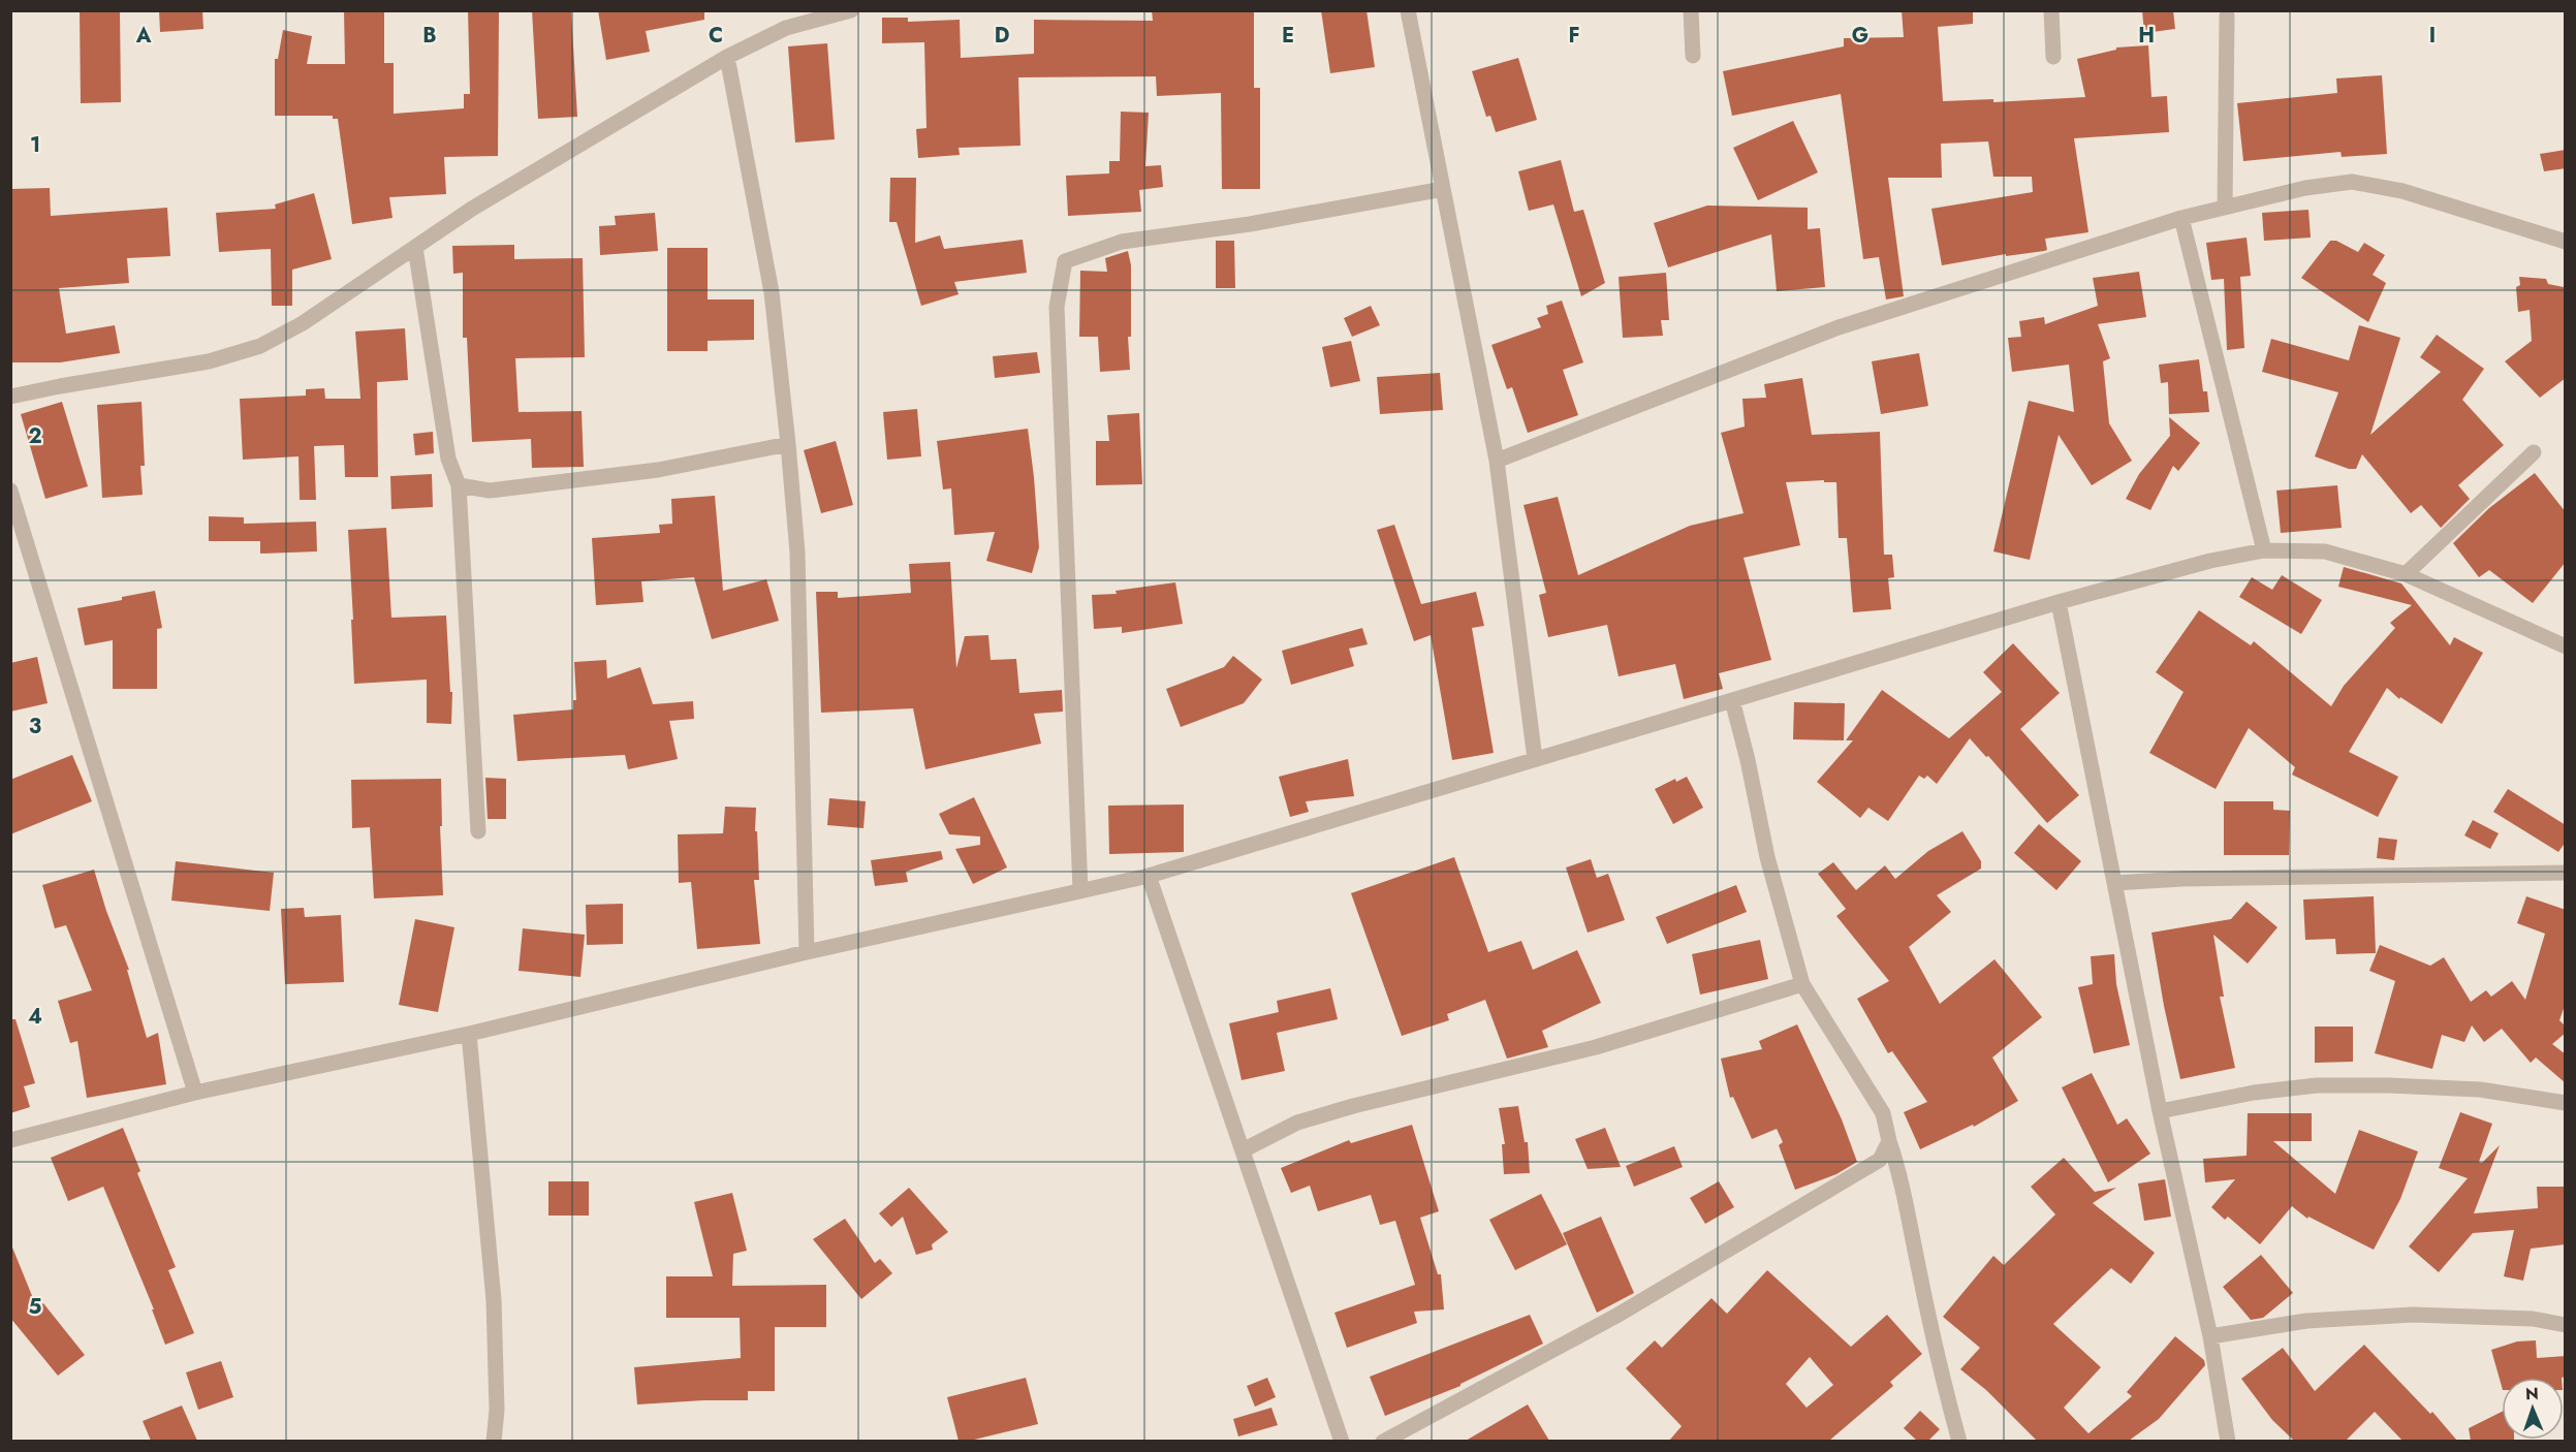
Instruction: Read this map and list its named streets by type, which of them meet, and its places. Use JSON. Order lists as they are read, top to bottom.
{
  "north": "top",
  "grid": {
    "columns": [
      "A",
      "B",
      "C",
      "D",
      "E",
      "F",
      "G",
      "H",
      "I"
    ],
    "rows": [
      "1",
      "2",
      "3",
      "4",
      "5"
    ]
  }
}
